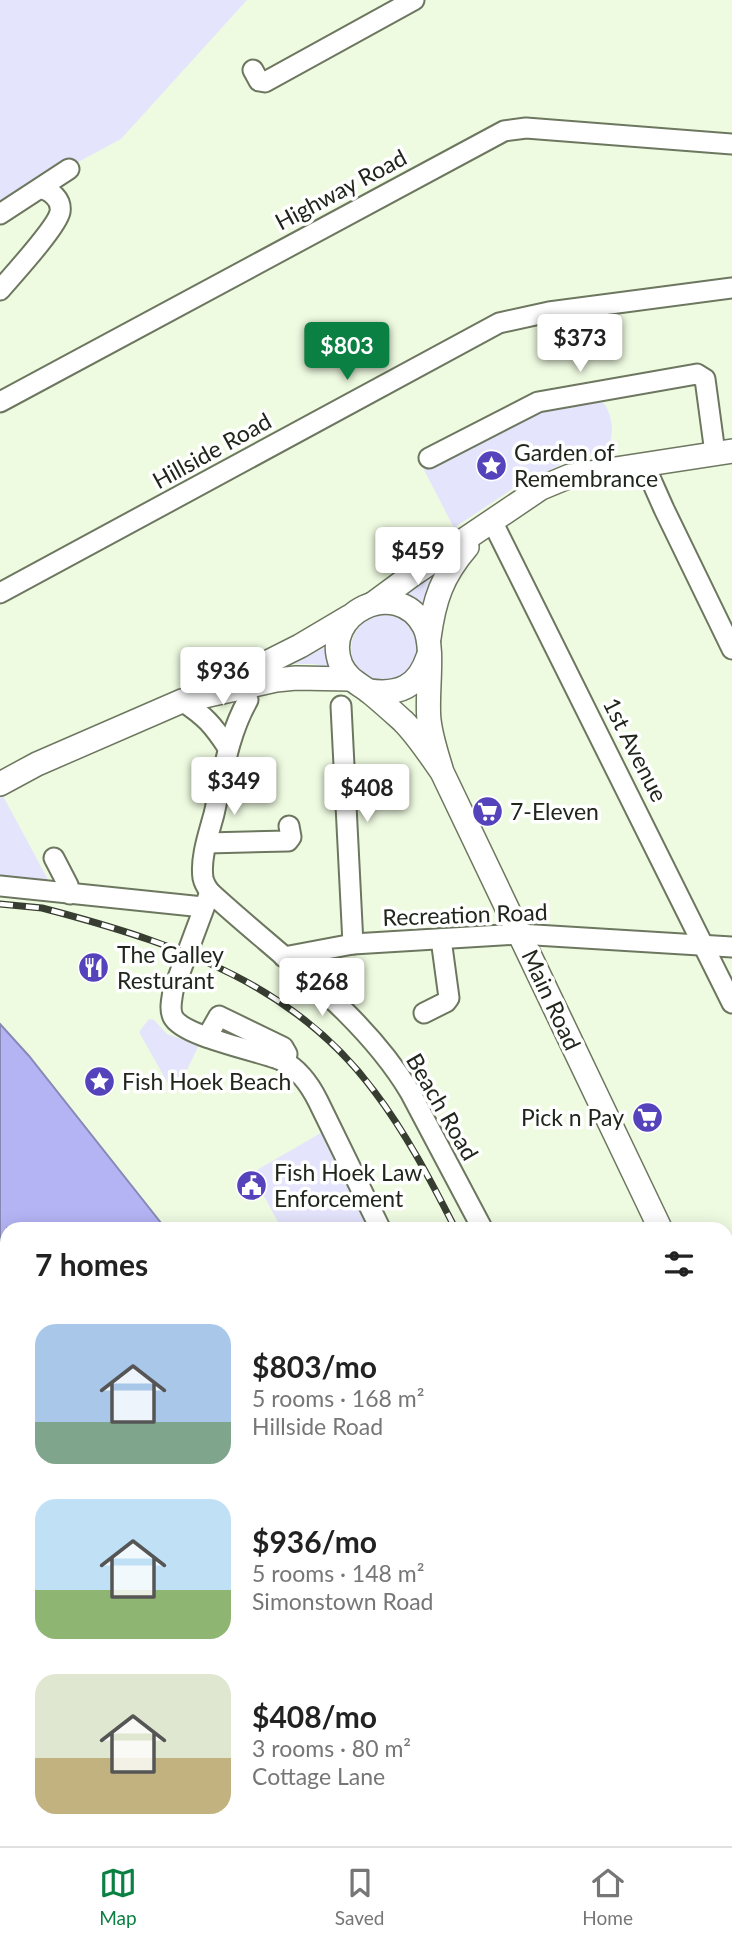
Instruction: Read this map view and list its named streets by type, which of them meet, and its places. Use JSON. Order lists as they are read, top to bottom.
{
  "streets": {
    "main road": ["Main Road"],
    "street": [
      "Highway Road",
      "Hillside Road",
      "1st Avenue",
      "Recreation Road",
      "Beach Road"
    ]
  },
  "crossings": [
    ["1st Avenue", "Recreation Road"],
    ["Recreation Road", "Main Road"],
    ["Recreation Road", "Beach Road"]
  ],
  "places": {
    "place": ["Garden of Remembrance", "Fish Hoek Beach"],
    "supermarket": ["7-Eleven", "Pick n Pay"],
    "restaurant": ["The Galley Resturant"],
    "public building": ["Fish Hoek Law Enforcement"]
  },
  "page": {
    "price": [
      "$373",
      "$803",
      "$459",
      "$936",
      "$349",
      "$408",
      "$268"
    ],
    "heading": "7 homes",
    "list": [
      {
        "name": "$803/mo",
        "note": "5 rooms · 168 m² · Hillside Road"
      },
      {
        "name": "$936/mo",
        "note": "5 rooms · 148 m² · Simonstown Road"
      },
      {
        "name": "$408/mo",
        "note": "3 rooms · 80 m² · Cottage Lane"
      }
    ],
    "tabs": ["Map", "Saved", "Home"]
  }
}
